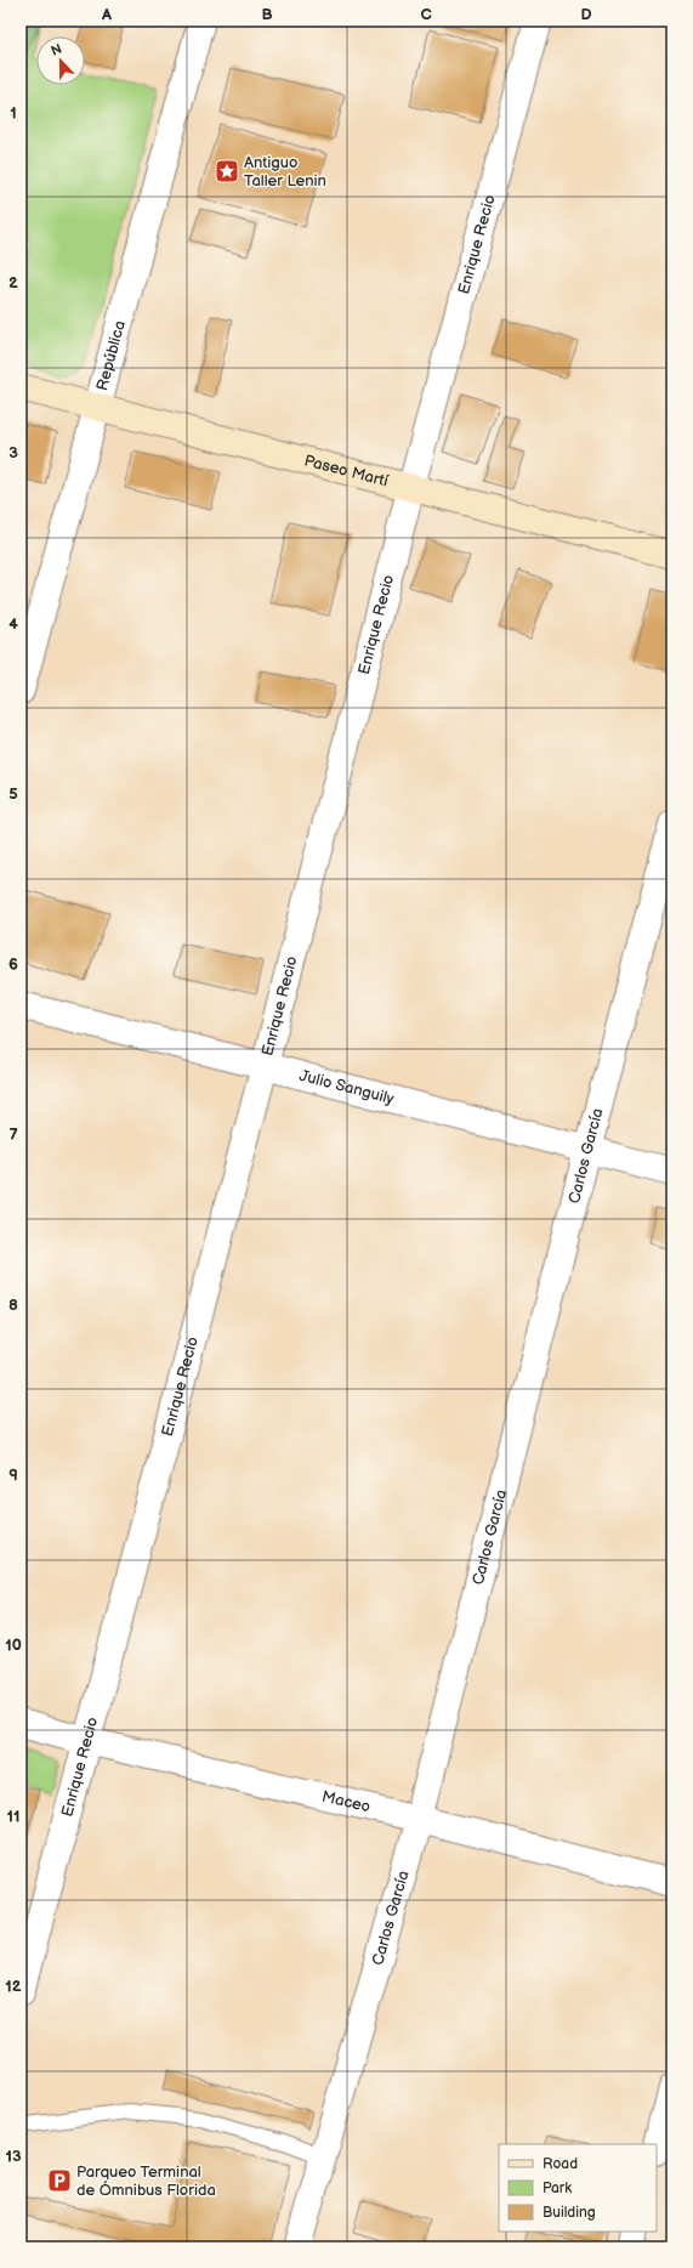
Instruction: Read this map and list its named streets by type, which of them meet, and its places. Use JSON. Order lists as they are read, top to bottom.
{
  "streets": {
    "street": [
      "Enrique Recio",
      "República",
      "Paseo Martí",
      "Julio Sanguily",
      "Carlos García",
      "Maceo"
    ]
  },
  "crossings": [
    ["Enrique Recio", "Paseo Martí"],
    ["Enrique Recio", "Julio Sanguily"],
    ["Enrique Recio", "Maceo"],
    ["República", "Paseo Martí"],
    ["Julio Sanguily", "Carlos García"],
    ["Carlos García", "Maceo"]
  ],
  "places": {
    "place": ["Antiguo Taller Lenin"],
    "parking": ["Parqueo Terminal de Ómnibus Florida"]
  },
  "legend": ["Road", "Park", "Building"],
  "north": "top",
  "grid": {
    "columns": [
      "A",
      "B",
      "C",
      "D"
    ],
    "rows": [
      "1",
      "2",
      "3",
      "4",
      "5",
      "6",
      "7",
      "8",
      "9",
      "10",
      "11",
      "12",
      "13"
    ]
  }
}
